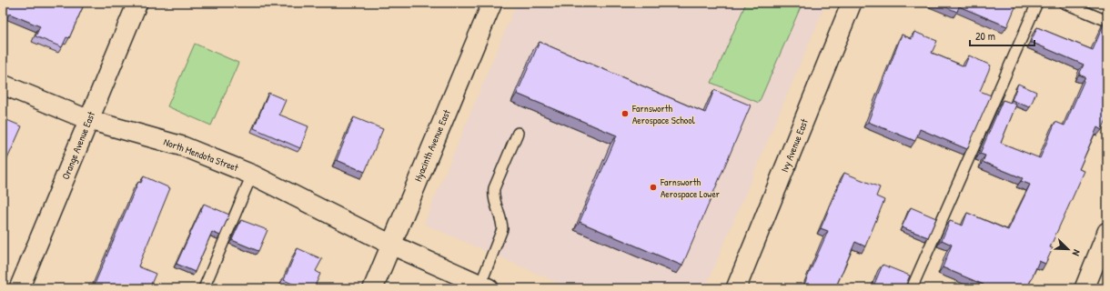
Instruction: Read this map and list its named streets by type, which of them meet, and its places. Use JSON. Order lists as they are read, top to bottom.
{
  "streets": {
    "street": [
      "Orange Avenue East",
      "Hyacinth Avenue East",
      "Ivy Avenue East",
      "North Mendota Street"
    ]
  },
  "crossings": [
    ["Orange Avenue East", "North Mendota Street"],
    ["Hyacinth Avenue East", "North Mendota Street"]
  ],
  "places": ["Farnsworth Aerospace School", "Farnsworth Aerospace Lower"],
  "scale_bar": "20 m",
  "north": "bottom right"
}
